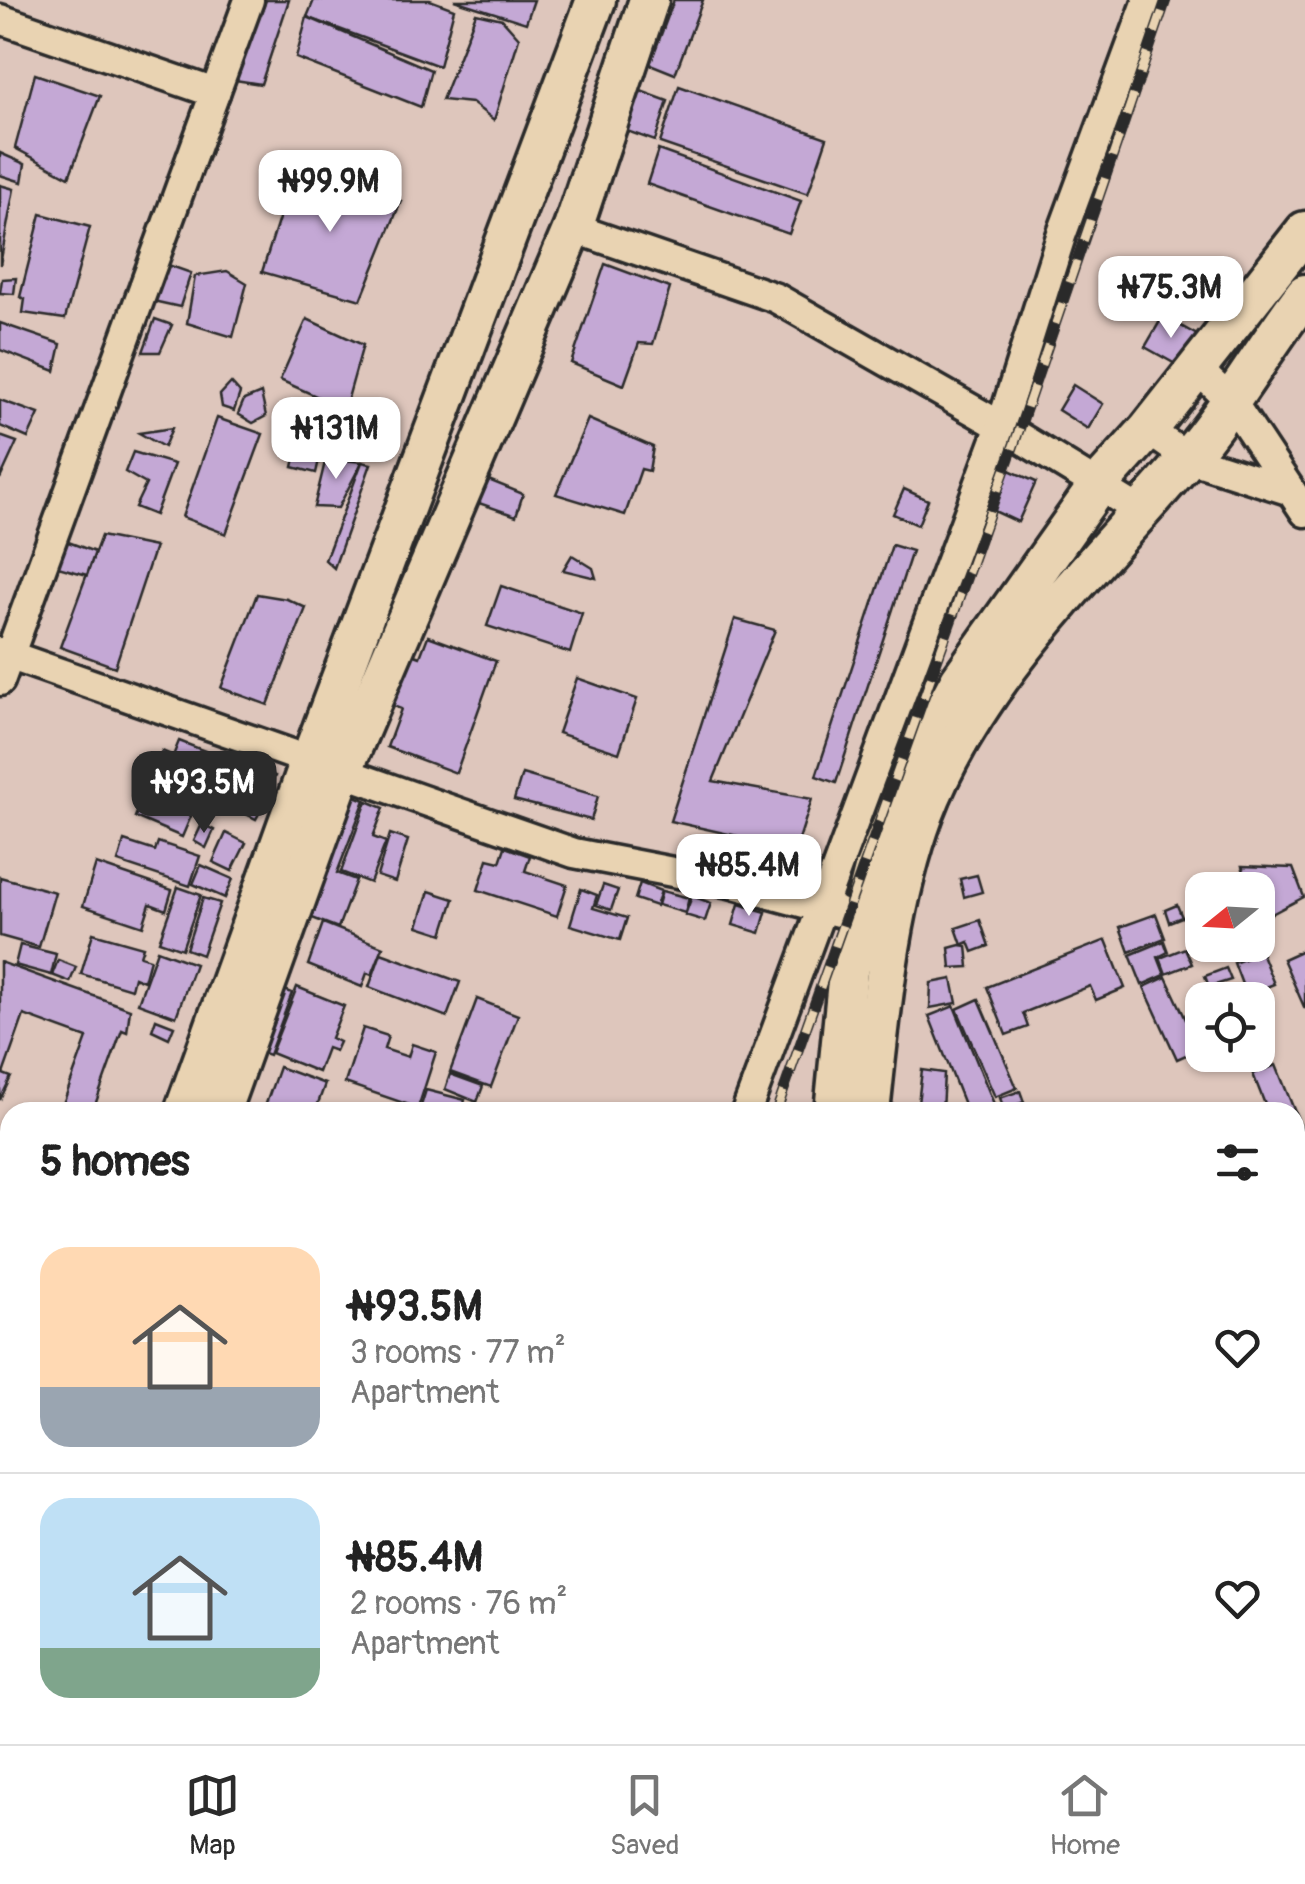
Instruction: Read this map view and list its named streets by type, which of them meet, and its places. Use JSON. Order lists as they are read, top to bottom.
{
  "north": "left",
  "page": {
    "price": [
      "₦99.9M",
      "₦75.3M",
      "₦131M",
      "₦93.5M",
      "₦85.4M"
    ],
    "heading": "5 homes",
    "list": [
      {
        "name": "₦93.5M",
        "note": "3 rooms · 77 m² · Apartment"
      },
      {
        "name": "₦85.4M",
        "note": "2 rooms · 76 m² · Apartment"
      }
    ],
    "tabs": ["Map", "Saved", "Home"]
  }
}
